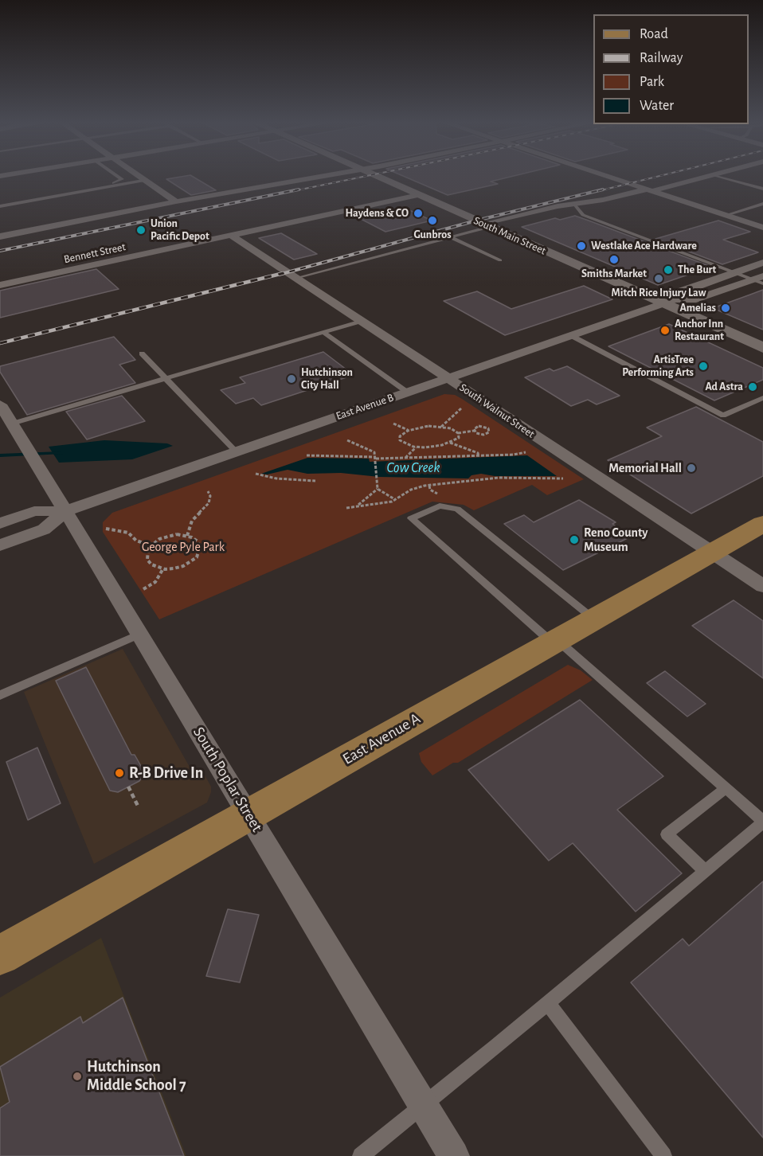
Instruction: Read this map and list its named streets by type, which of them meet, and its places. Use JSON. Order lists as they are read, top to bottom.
{
  "streets": {
    "main road": ["East Avenue A"],
    "street": [
      "South Main Street",
      "Bennett Street",
      "East Avenue B",
      "South Walnut Street",
      "South Poplar Street"
    ]
  },
  "crossings": [
    ["South Main Street", "Bennett Street"],
    ["South Main Street", "East Avenue B"],
    ["Bennett Street", "South Walnut Street"],
    ["East Avenue B", "South Walnut Street"],
    ["East Avenue B", "South Poplar Street"],
    ["South Walnut Street", "East Avenue A"],
    ["East Avenue A", "South Poplar Street"]
  ],
  "water": ["Cow Creek"],
  "parks": ["George Pyle Park"],
  "places": [
    "Haydens & CO",
    "Gunbros",
    "Union Pacific Depot",
    "Westlake Ace Hardware",
    "Smiths Market",
    "The Burt",
    "Mitch Rice Injury Law",
    "Amelias",
    "Anchor Inn Restaurant",
    "ArtisTree Performing Arts",
    "Hutchinson City Hall",
    "Ad Astra",
    "Memorial Hall",
    "Reno County Museum",
    "R-B Drive In",
    "Hutchinson Middle School 7"
  ],
  "legend": [
    "Road",
    "Railway",
    "Park",
    "Water"
  ]
}
